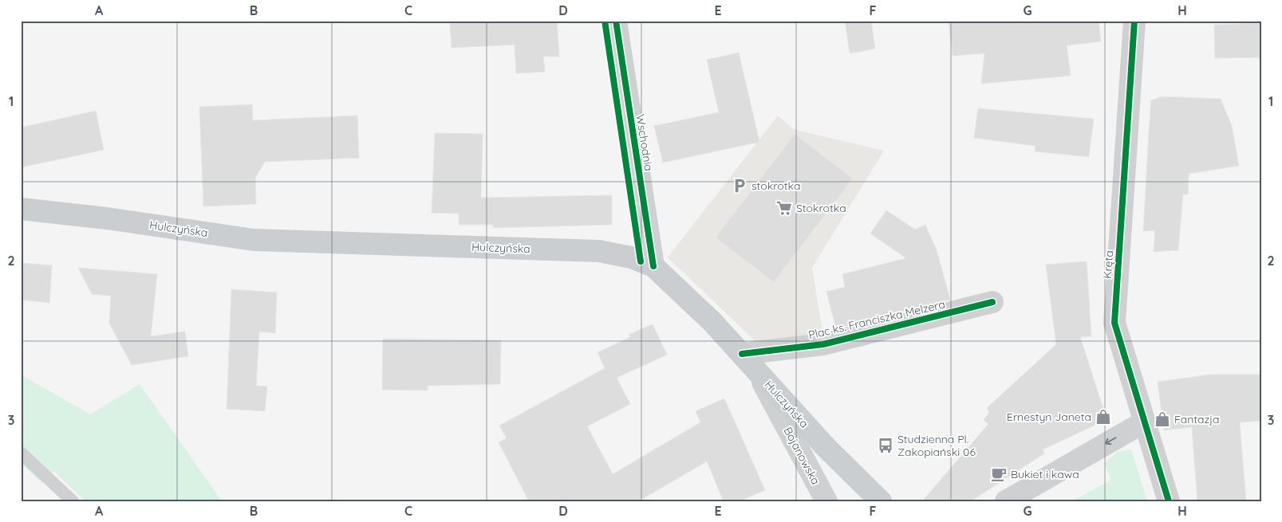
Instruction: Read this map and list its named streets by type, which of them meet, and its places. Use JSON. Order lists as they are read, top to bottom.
{
  "streets": {
    "main road": ["Hulczyńska"],
    "street": [
      "Wschodnia",
      "Kręta",
      "Plac ks. Franciszka Melzera",
      "Bojanowska"
    ]
  },
  "crossings": [
    ["Wschodnia", "Hulczyńska"],
    ["Hulczyńska", "Plac ks. Franciszka Melzera"],
    ["Hulczyńska", "Bojanowska"],
    ["Plac ks. Franciszka Melzera", "Bojanowska"]
  ],
  "places": {
    "parking": ["stokrotka"],
    "supermarket": ["Stokrotka"],
    "shop": ["Ernestyn Janeta", "Fantazja"],
    "bus stop": ["Studzienna Pl. Zakopiański 06"],
    "cafe": ["Bukiet i kawa"]
  },
  "grid": {
    "columns": [
      "A",
      "B",
      "C",
      "D",
      "E",
      "F",
      "G",
      "H"
    ],
    "rows": ["1", "2", "3"]
  }
}
